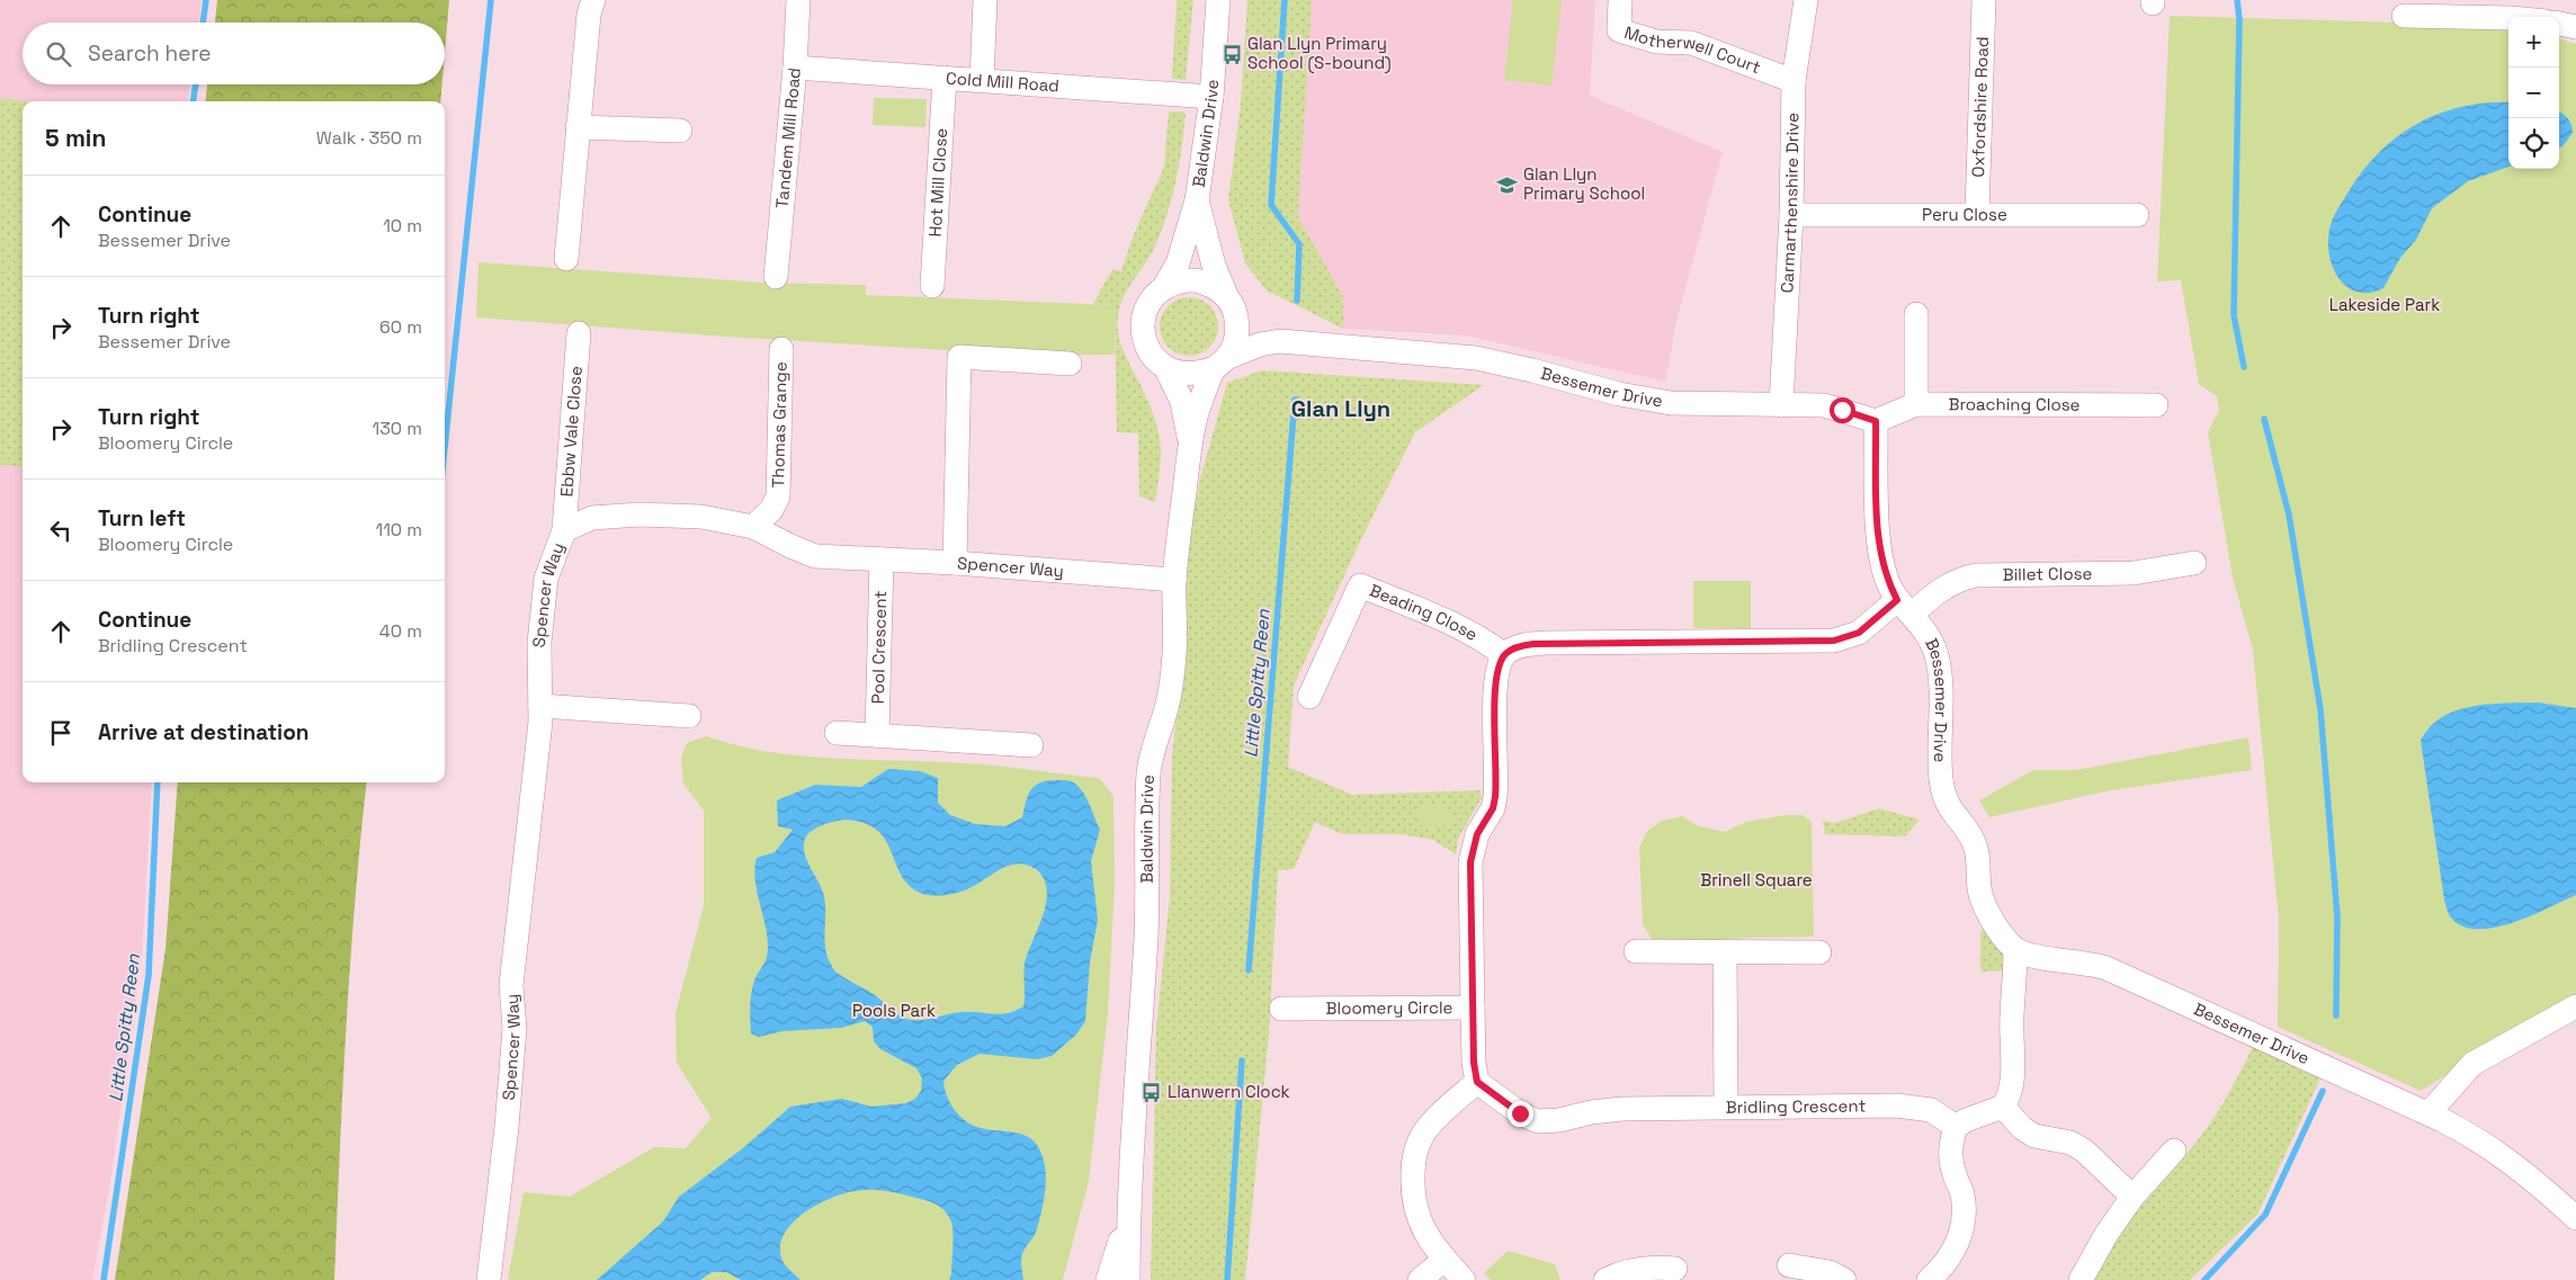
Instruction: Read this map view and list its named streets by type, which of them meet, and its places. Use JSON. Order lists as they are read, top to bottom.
{
  "streets": {
    "street": [
      "Motherwell Court",
      "Cold Mill Road",
      "Oxfordshire Road",
      "Baldwin Drive",
      "Tandem Mill Road",
      "Hot Mill Close",
      "Carmarthenshire Drive",
      "Peru Close",
      "Bessemer Drive",
      "Broaching Close",
      "Thomas Grange",
      "Ebbw Vale Close",
      "Spencer Way",
      "Billet Close",
      "Beading Close",
      "Pool Crescent",
      "Bloomery Circle",
      "Bridling Crescent"
    ]
  },
  "crossings": [
    ["Motherwell Court", "Carmarthenshire Drive"],
    ["Cold Mill Road", "Baldwin Drive"],
    ["Cold Mill Road", "Tandem Mill Road"],
    ["Cold Mill Road", "Hot Mill Close"],
    ["Oxfordshire Road", "Peru Close"],
    ["Baldwin Drive", "Spencer Way"],
    ["Carmarthenshire Drive", "Peru Close"],
    ["Carmarthenshire Drive", "Bessemer Drive"],
    ["Bessemer Drive", "Broaching Close"],
    ["Bessemer Drive", "Billet Close"],
    ["Thomas Grange", "Spencer Way"],
    ["Ebbw Vale Close", "Spencer Way"],
    ["Spencer Way", "Pool Crescent"],
    ["Beading Close", "Bloomery Circle"]
  ],
  "districts": ["Glan Llyn"],
  "water": ["Little Spitty Reen"],
  "parks": ["Lakeside Park", "Brinell Square", "Pools Park"],
  "places": {
    "bus stop": ["Glan Llyn Primary School (S-bound)", "Llanwern Clock"],
    "school or university": ["Glan Llyn Primary School"]
  },
  "page": {
    "map_buttons": ["+", "−"],
    "search": "Search here",
    "heading": ["5 min", "Walk · 350 m"],
    "list": [
      ["Continue", "Bessemer Drive", "10 m"],
      ["Turn right", "Bessemer Drive", "60 m"],
      ["Turn right", "Bloomery Circle", "130 m"],
      ["Turn left", "Bloomery Circle", "110 m"],
      ["Continue", "Bridling Crescent", "40 m"],
      "Arrive at destination"
    ]
  }
}
